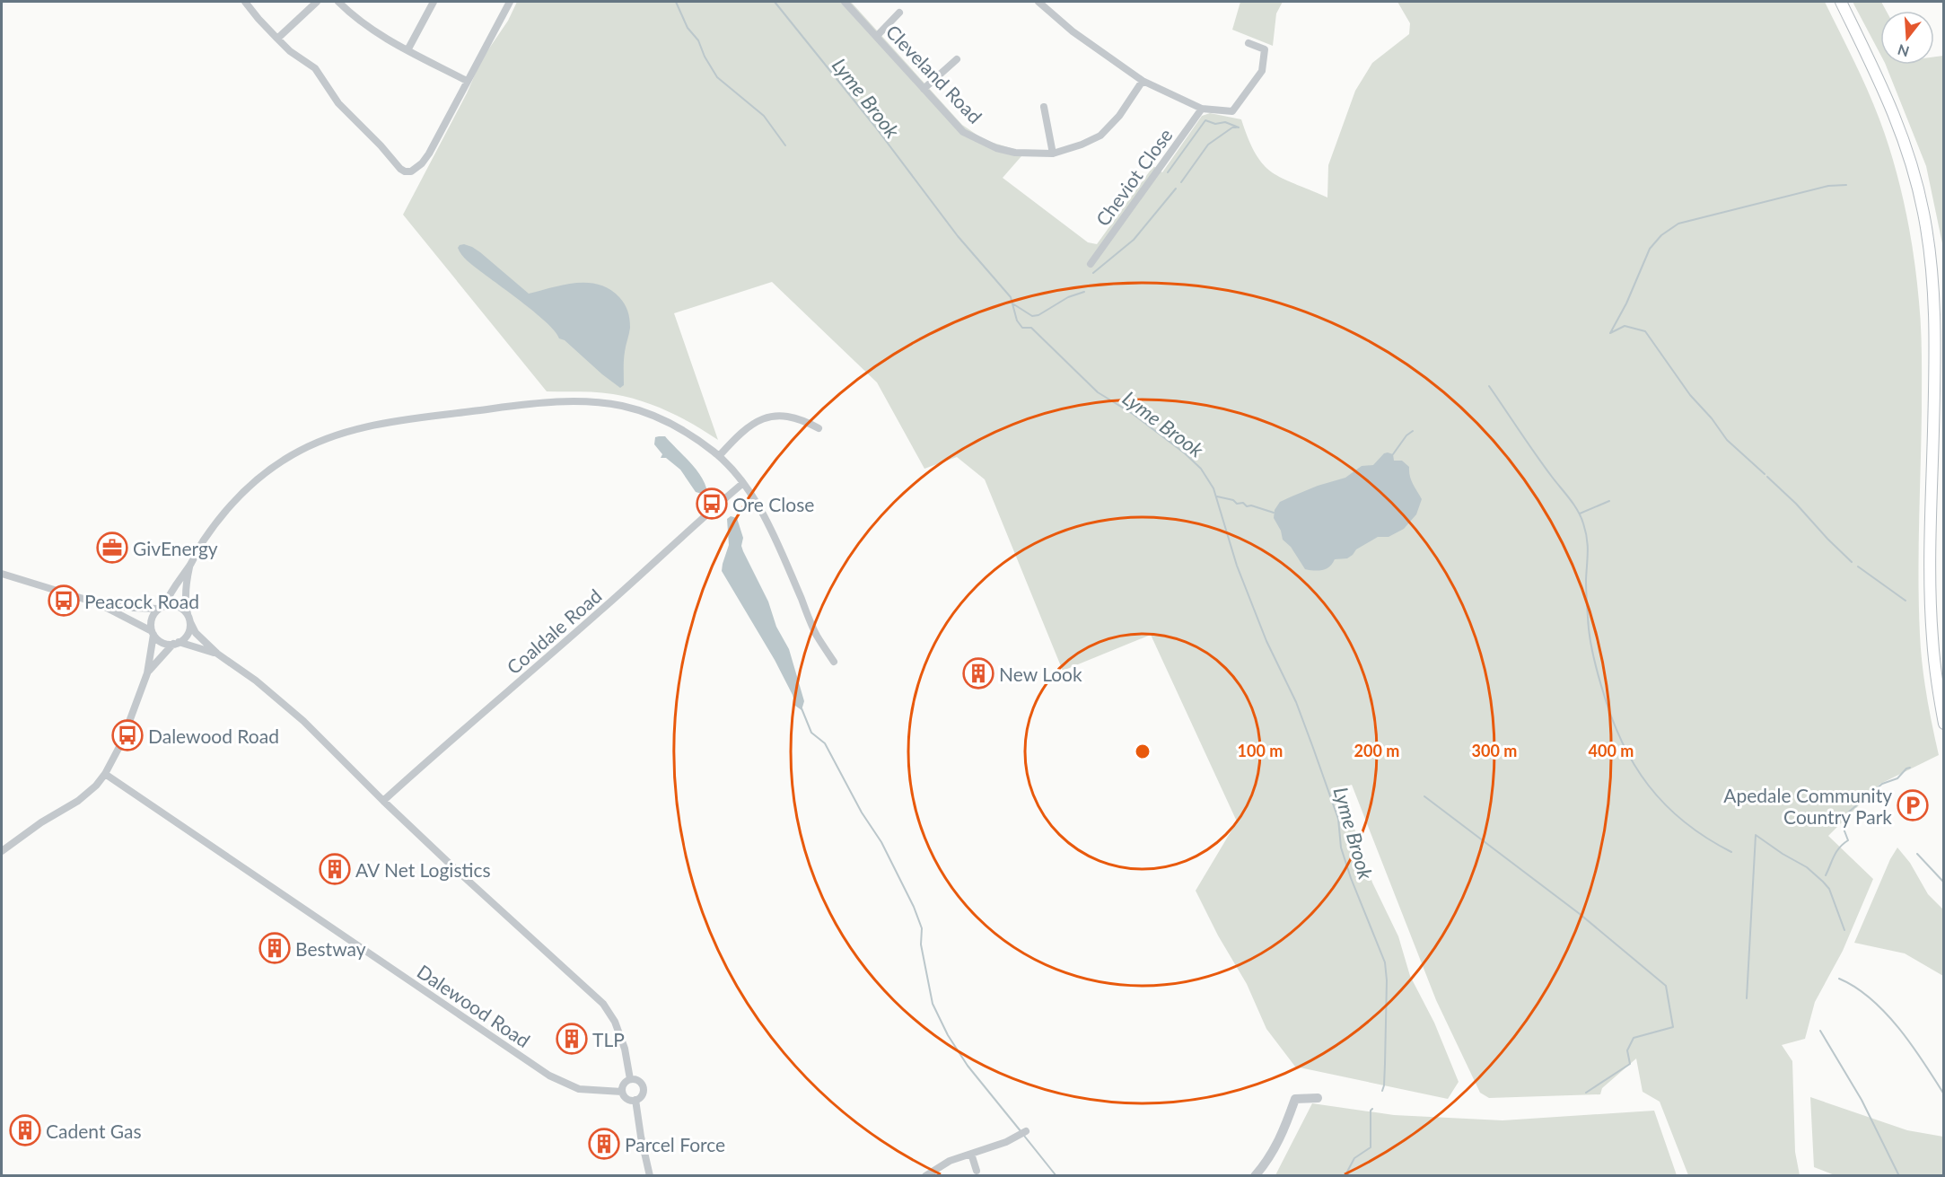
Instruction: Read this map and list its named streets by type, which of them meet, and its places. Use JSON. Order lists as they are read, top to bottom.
{
  "streets": {
    "street": [
      "Cleveland Road",
      "Cheviot Close",
      "Coaldale Road",
      "Dalewood Road"
    ]
  },
  "water": ["Lyme Brook"],
  "places": {
    "bus stop": ["Ore Close", "Peacock Road", "Dalewood Road"],
    "office": ["GivEnergy"],
    "building": [
      "New Look",
      "AV Net Logistics",
      "Bestway",
      "TLP",
      "Cadent Gas",
      "Parcel Force"
    ],
    "parking": ["Apedale Community Country Park"]
  },
  "north": "bottom",
  "rings": [
    "100 m",
    "200 m",
    "300 m",
    "400 m"
  ]
}
